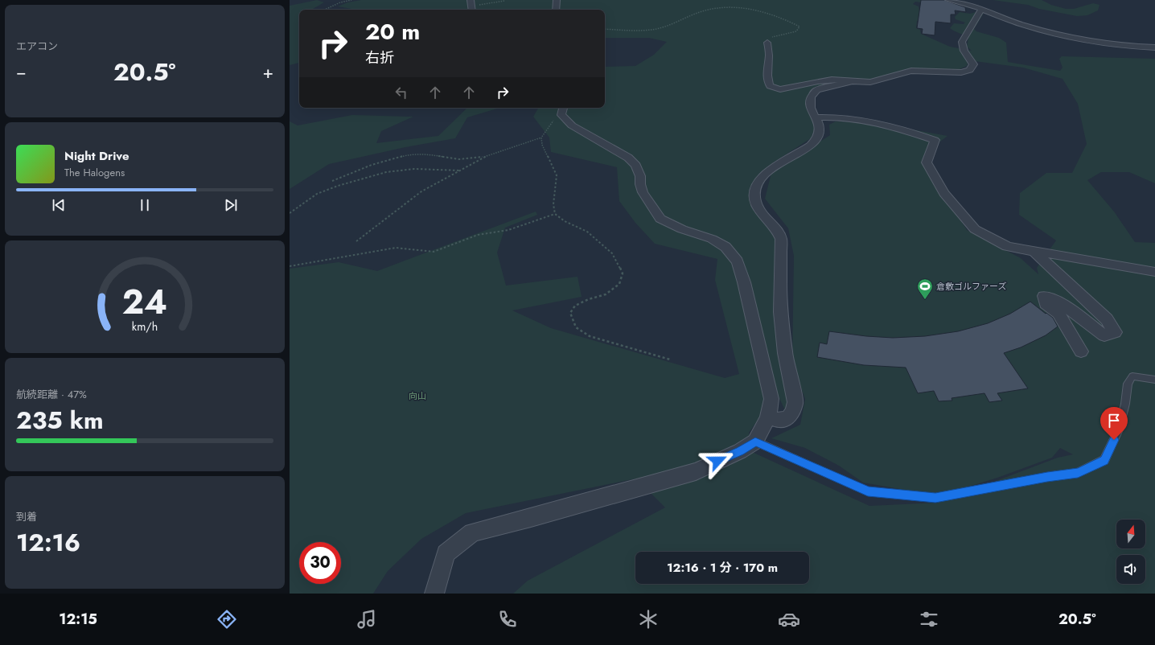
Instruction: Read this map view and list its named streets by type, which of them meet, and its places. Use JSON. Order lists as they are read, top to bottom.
{
  "parks": ["向山"],
  "places": {
    "sports": ["倉敷ゴルファーズ"]
  },
  "north": "top",
  "page": {
    "tile": [
      "エアコン",
      ["航続距離 · 47%", "235 km"],
      ["到着", "12:16"]
    ],
    "turn": ["20 m", "右折"],
    "heat": ["−", "20.5°", "+"],
    "song": ["Night Drive", "The Halogens"],
    "limit": "30",
    "trip": "12:16 · 1 分 · 170 m",
    "tabs": ["12:15", "20.5°"],
    "gauge": ["24", "km/h"]
  }
}
